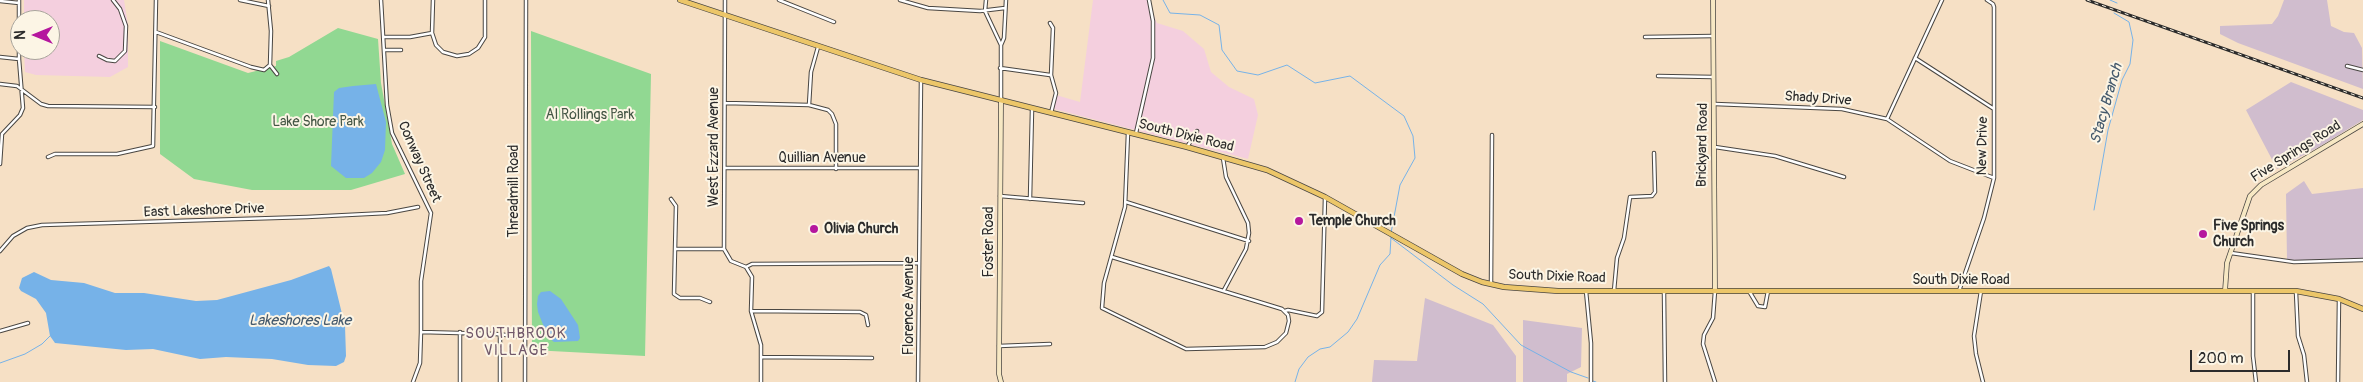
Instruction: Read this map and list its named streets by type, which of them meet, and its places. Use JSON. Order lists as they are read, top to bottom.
{
  "streets": {
    "main road": ["South Dixie Road"],
    "street": [
      "Shady Drive",
      "Brickyard Road",
      "New Drive",
      "West Ezzard Avenue",
      "Five Springs Road",
      "Quillian Avenue",
      "Conway Street",
      "Threadmill Road",
      "East Lakeshore Drive",
      "Foster Road",
      "Florence Avenue"
    ]
  },
  "crossings": [
    ["Shady Drive", "Brickyard Road"],
    ["Shady Drive", "New Drive"],
    ["South Dixie Road", "Brickyard Road"],
    ["South Dixie Road", "New Drive"],
    ["South Dixie Road", "West Ezzard Avenue"],
    ["South Dixie Road", "Five Springs Road"],
    ["South Dixie Road", "Foster Road"],
    ["South Dixie Road", "Florence Avenue"],
    ["West Ezzard Avenue", "Quillian Avenue"],
    ["Quillian Avenue", "Florence Avenue"]
  ],
  "districts": ["SOUTHBROOK VILLAGE"],
  "water": ["Stacy Branch", "Lakeshores Lake"],
  "parks": ["Al Rollings Park", "Lake Shore Park"],
  "places": ["Temple Church", "Olivia Church", "Five Springs Church"],
  "scale_bar": "200 m",
  "north": "left"
}
